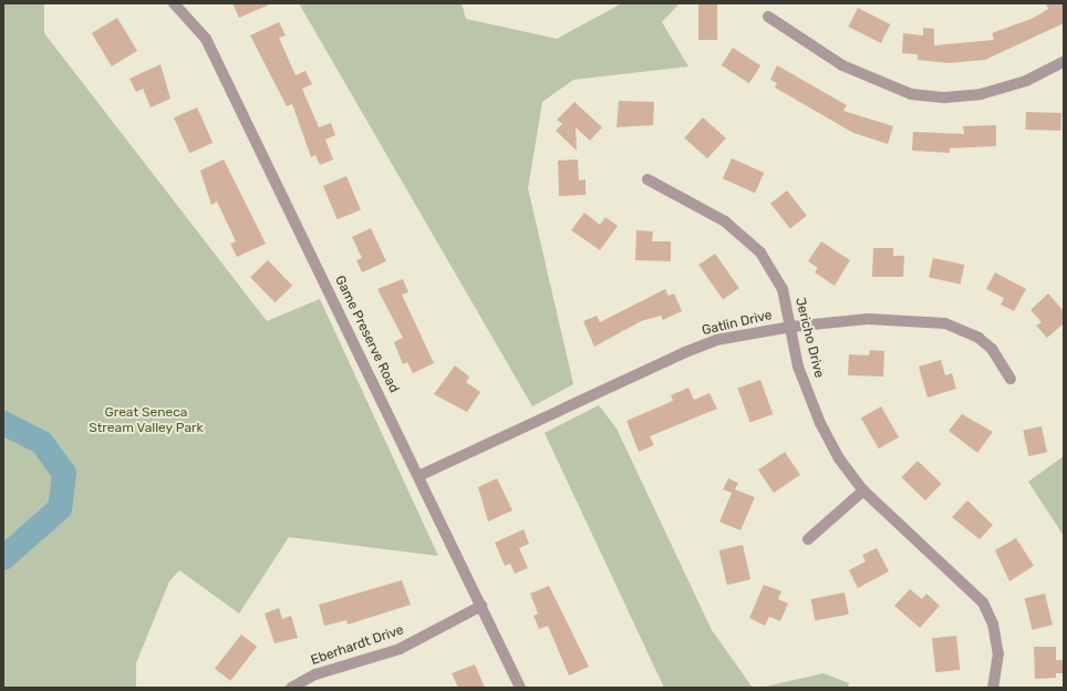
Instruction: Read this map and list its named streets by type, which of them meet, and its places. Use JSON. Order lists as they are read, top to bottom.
{
  "streets": {
    "street": [
      "Gatlin Drive",
      "Game Preserve Road",
      "Jericho Drive",
      "Eberhardt Drive"
    ]
  },
  "crossings": [
    ["Gatlin Drive", "Game Preserve Road"],
    ["Gatlin Drive", "Jericho Drive"],
    ["Game Preserve Road", "Eberhardt Drive"]
  ],
  "parks": ["Great Seneca Stream Valley Park"]
}
